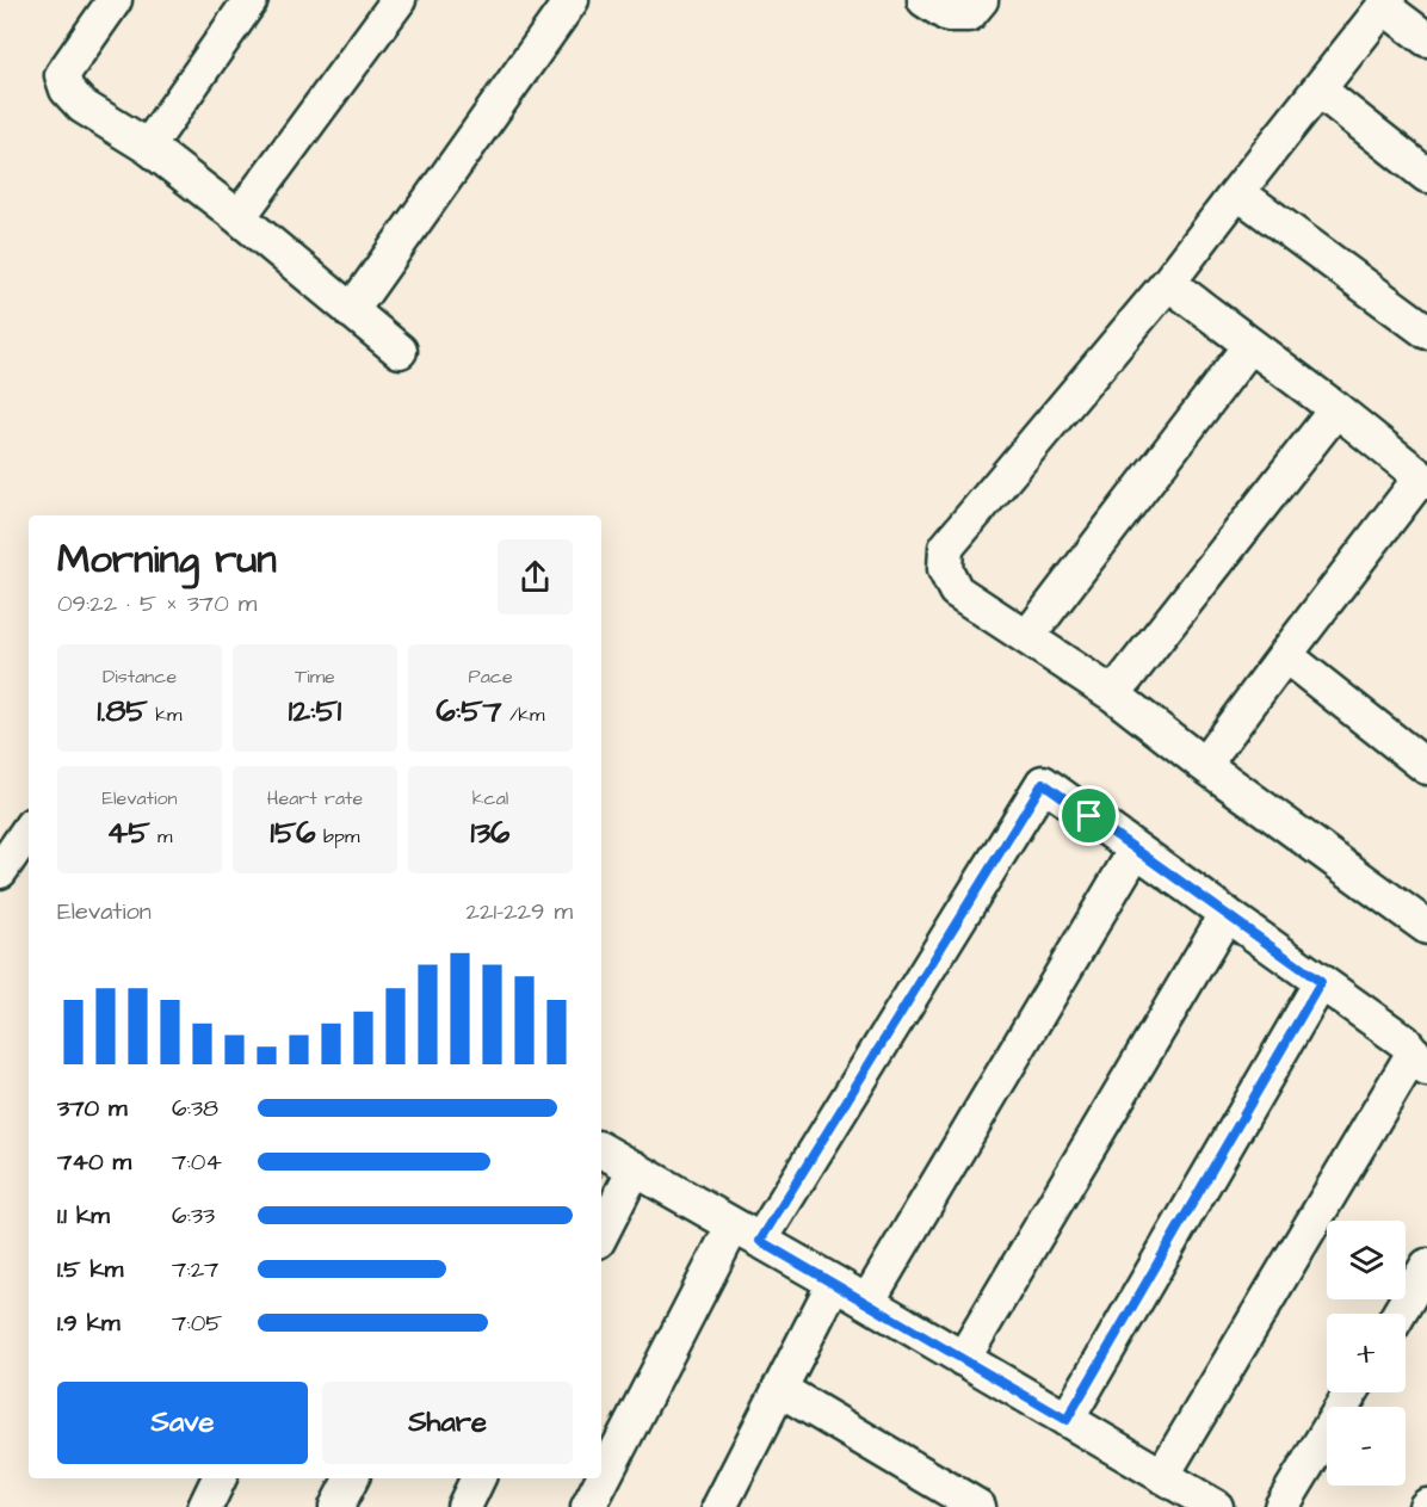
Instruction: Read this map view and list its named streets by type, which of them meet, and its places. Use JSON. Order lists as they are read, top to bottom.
{
  "page": {
    "heading": ["Morning run", "09:22 · 5 × 370 m"],
    "stats": [
      ["Distance", "1.85 km"],
      ["Time", "12:51"],
      ["Pace", "6:57 /km"],
      ["Elevation", "45 m"],
      ["Heart rate", "156 bpm"],
      ["kcal", "136"]
    ],
    "chart": ["Elevation", "221–229 m"],
    "list": [
      {
        "name": "370 m",
        "note": "6:38"
      },
      {
        "name": "740 m",
        "note": "7:04"
      },
      {
        "name": "1.1 km",
        "note": "6:33"
      },
      {
        "name": "1.5 km",
        "note": "7:27"
      },
      {
        "name": "1.9 km",
        "note": "7:05"
      }
    ],
    "map_buttons": ["+", "−"],
    "buttons": ["Save", "Share"]
  }
}
